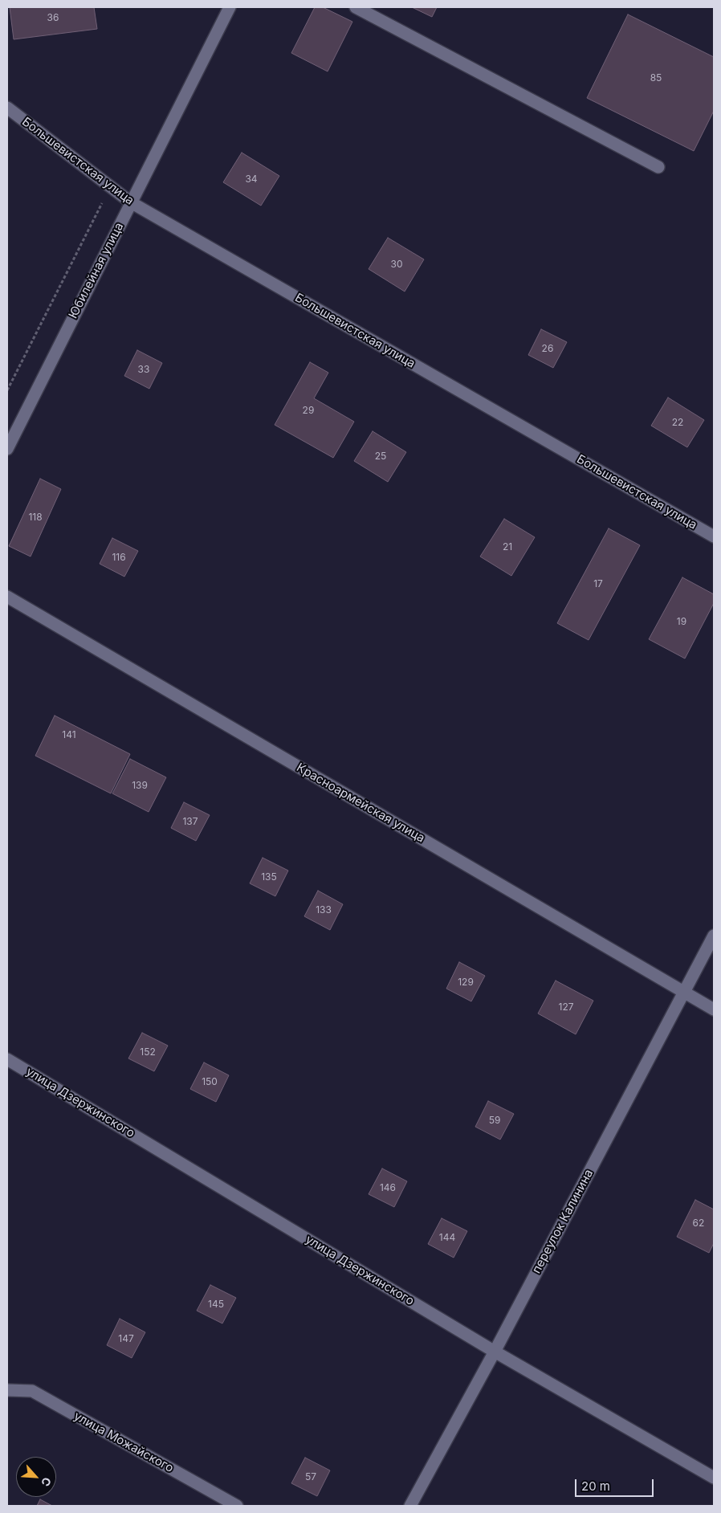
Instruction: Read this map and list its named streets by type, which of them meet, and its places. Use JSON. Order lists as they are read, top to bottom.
{
  "streets": {
    "street": [
      "Большевистская улица",
      "Юбилейная улица",
      "Красноармейская улица",
      "улица Дзержинского",
      "переулок Калинина",
      "улица Можайского"
    ]
  },
  "crossings": [
    ["Большевистская улица", "Юбилейная улица"],
    ["Красноармейская улица", "переулок Калинина"],
    ["улица Дзержинского", "переулок Калинина"]
  ],
  "house_numbers": [
    "36",
    "85",
    "34",
    "30",
    "26",
    "33",
    "29",
    "22",
    "25",
    "118",
    "21",
    "116",
    "17",
    "19",
    "141",
    "139",
    "137",
    "135",
    "133",
    "129",
    "127",
    "152",
    "150",
    "59",
    "146",
    "62",
    "144",
    "145",
    "147",
    "57"
  ],
  "scale_bar": "20 m",
  "north": "bottom right"
}
